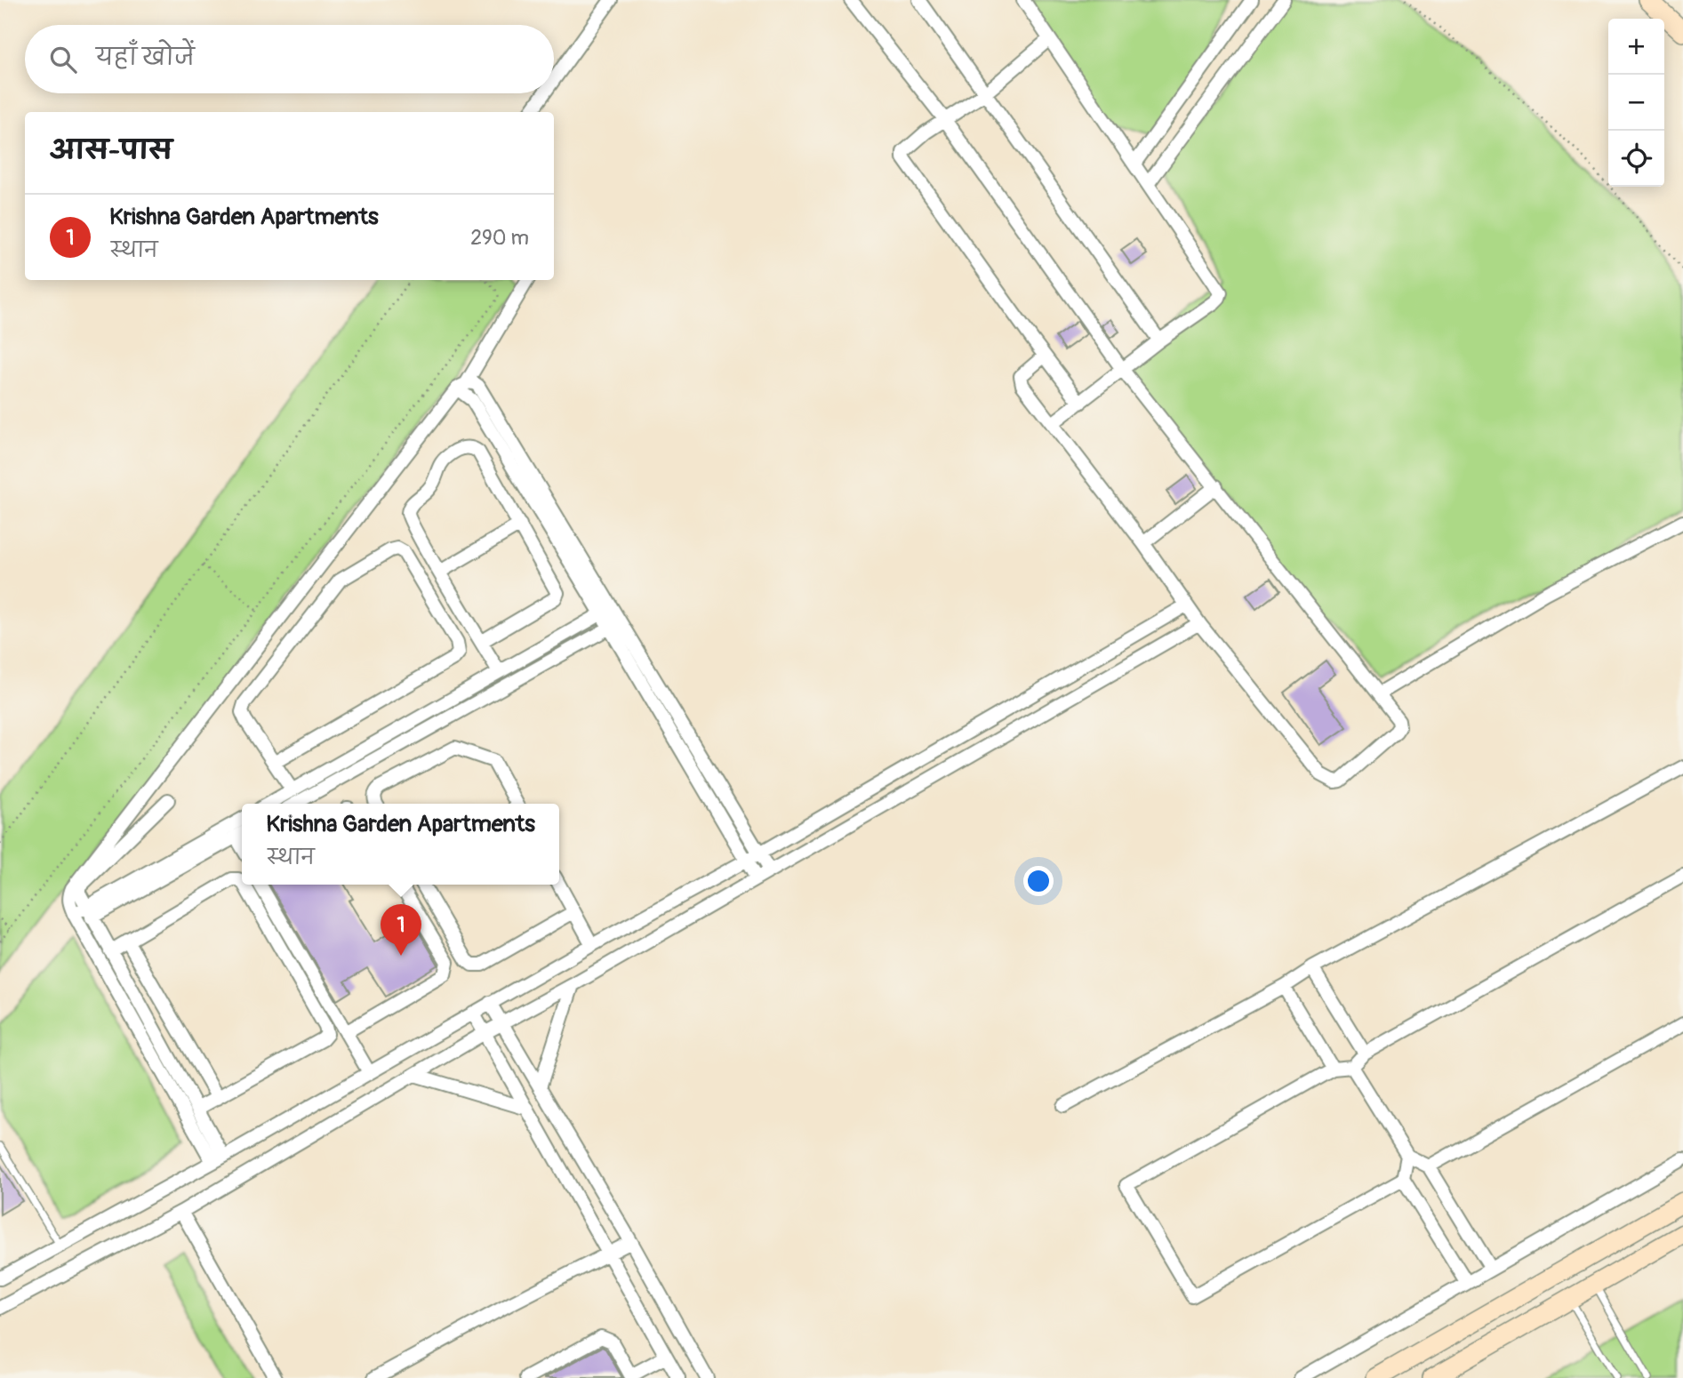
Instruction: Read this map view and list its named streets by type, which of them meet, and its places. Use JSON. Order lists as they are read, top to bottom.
{
  "page": {
    "map_buttons": ["+", "−"],
    "search": "यहाँ खोजें",
    "heading": "आस-पास",
    "list": [
      {
        "mark": "1",
        "name": "Krishna Garden Apartments",
        "note": "स्थान",
        "value": "290 m"
      }
    ],
    "popup": ["Krishna Garden Apartments", "स्थान"],
    "pins": "1"
  }
}
